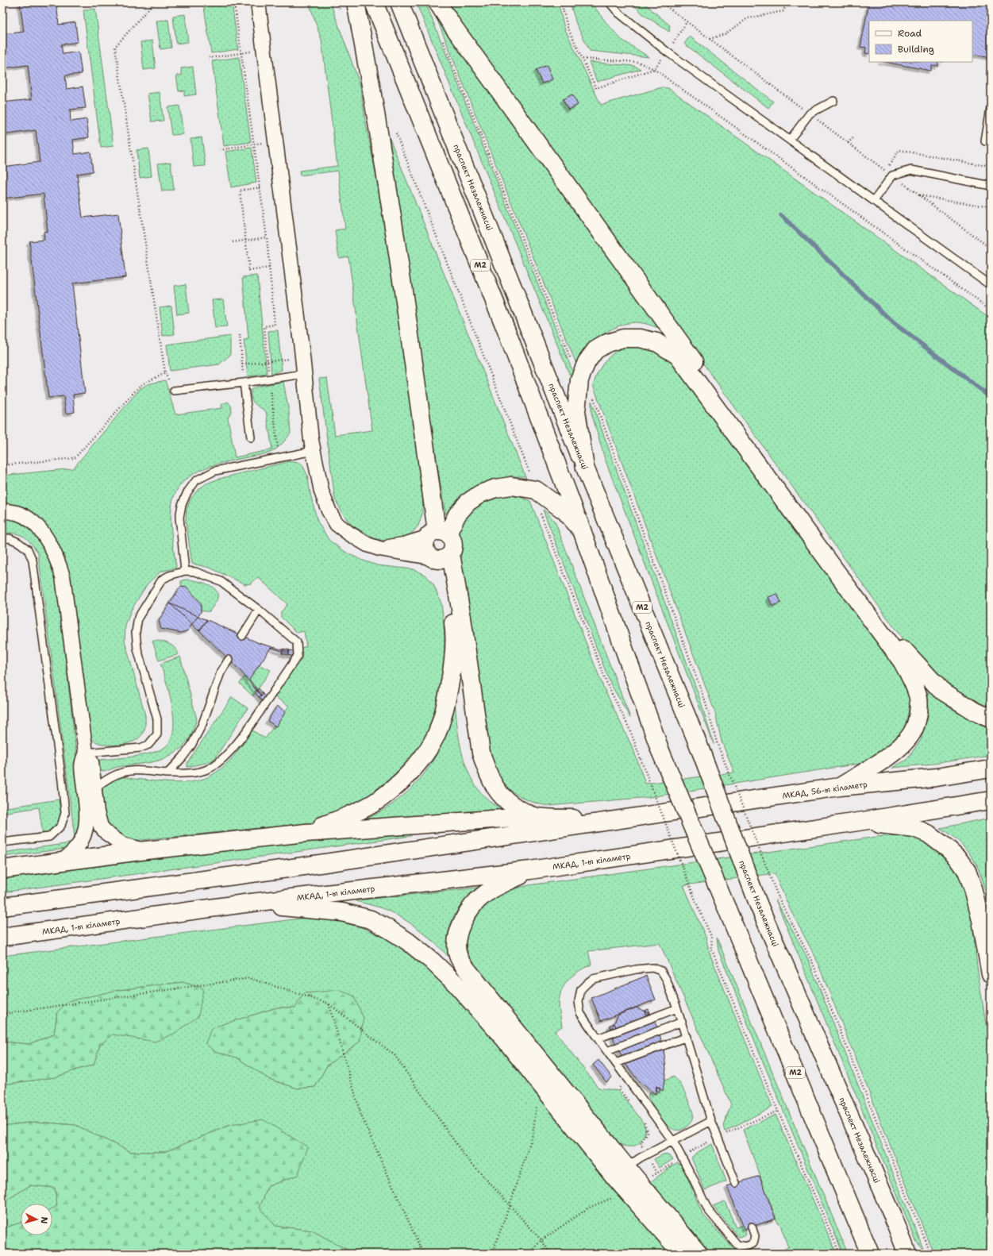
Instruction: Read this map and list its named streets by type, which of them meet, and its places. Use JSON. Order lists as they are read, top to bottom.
{
  "streets": {
    "main road": [
      "праспект Незалежнасці",
      "М2",
      "МКАД, 56-ы кіламетр",
      "МКАД, 1-ы кіламетр"
    ]
  },
  "legend": ["Road", "Building"],
  "north": "right"
}
